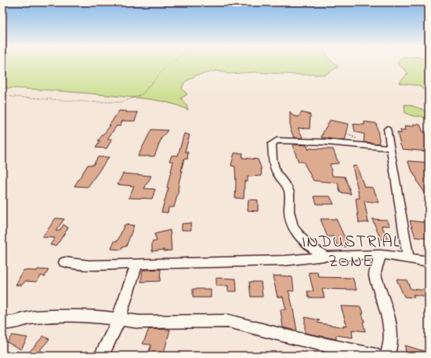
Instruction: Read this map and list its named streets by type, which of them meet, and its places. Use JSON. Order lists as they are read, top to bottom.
{
  "districts": ["INDUSTRIAL ZONE"]
}
